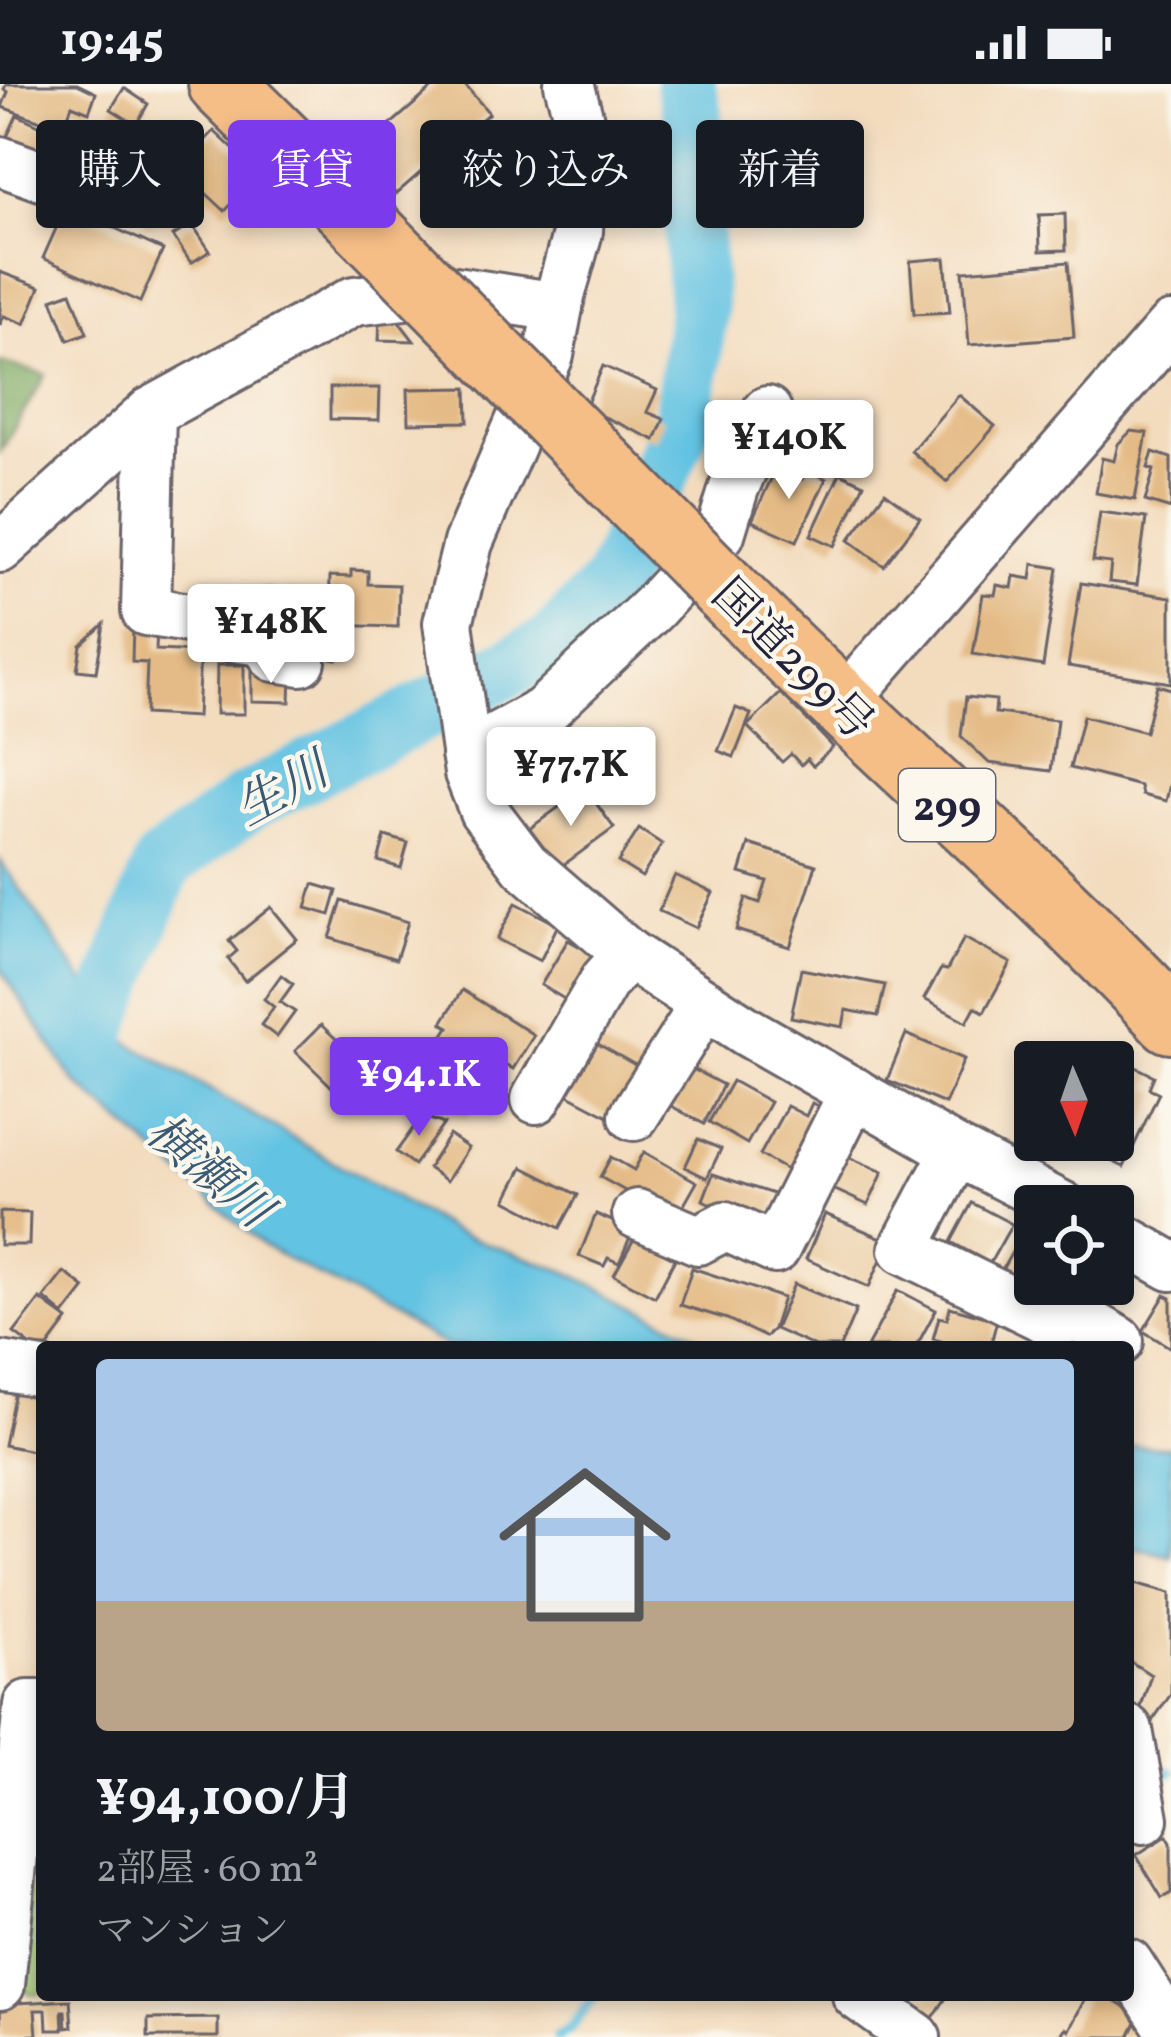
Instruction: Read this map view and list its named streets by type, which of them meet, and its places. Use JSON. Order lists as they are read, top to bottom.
{
  "streets": {
    "highway": ["国道299号", "299"]
  },
  "water": ["生川", "横瀬川"],
  "north": "bottom",
  "page": {
    "status": "19:45",
    "chip": [
      "購入",
      "賃貸",
      "絞り込み",
      "新着"
    ],
    "price": [
      "¥140K",
      "¥148K",
      "¥77.7K",
      "¥94.1K"
    ],
    "list": [
      {
        "name": "¥94,100/月",
        "note": "2部屋 · 60 m² · マンション"
      }
    ]
  }
}
